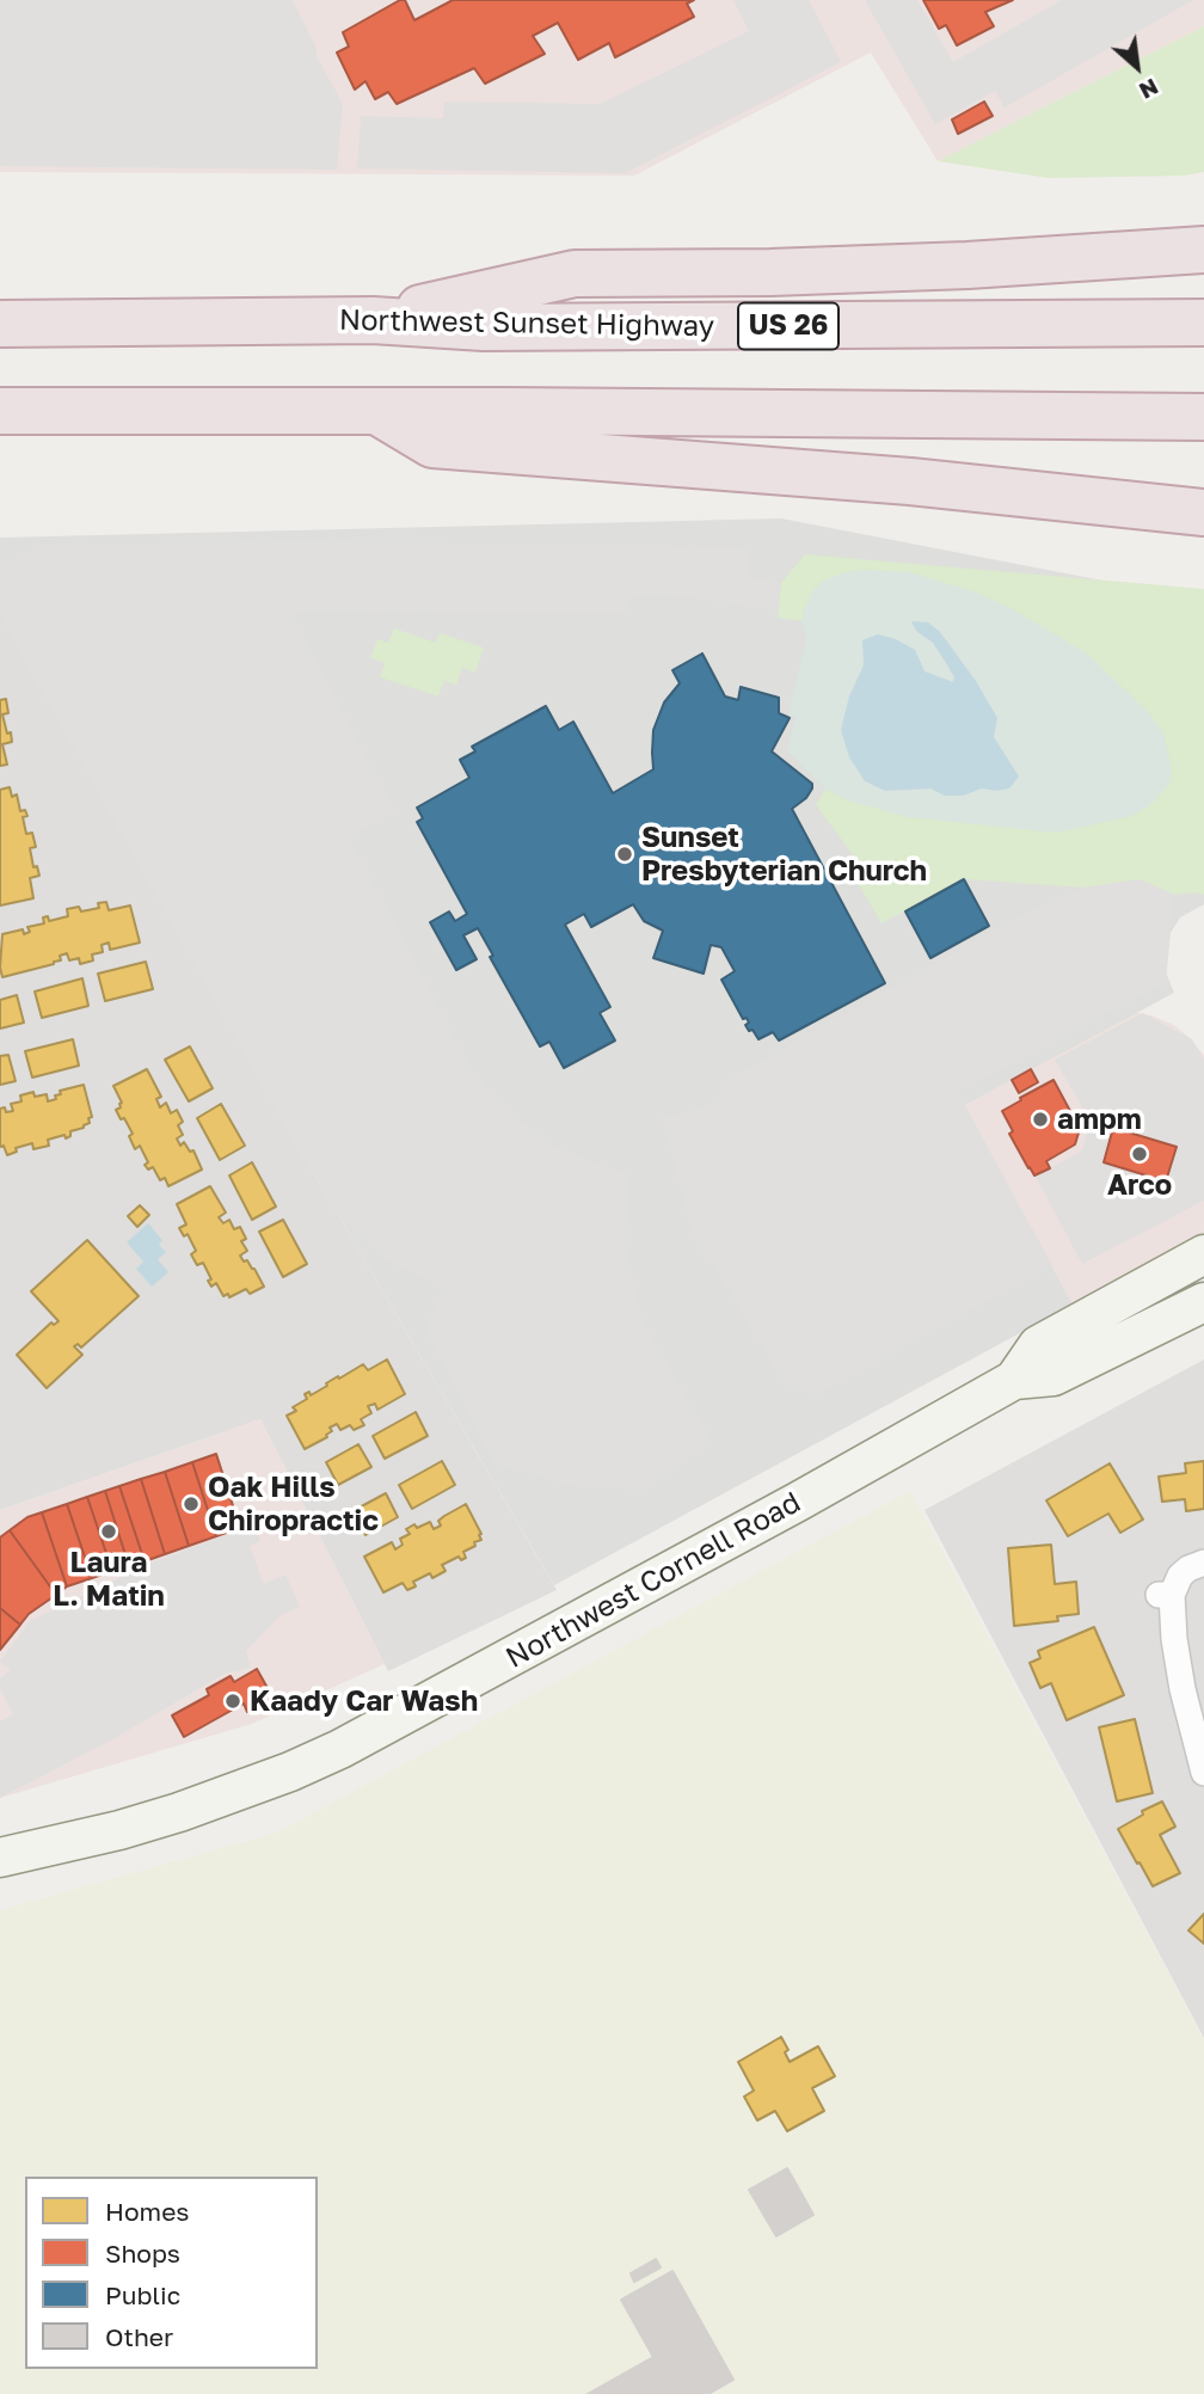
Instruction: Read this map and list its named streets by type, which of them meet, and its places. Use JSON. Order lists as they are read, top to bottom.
{
  "streets": {
    "highway": ["Northwest Sunset Highway", "US 26"],
    "main road": ["Northwest Cornell Road"]
  },
  "places": [
    "Sunset Presbyterian Church",
    "ampm",
    "Arco",
    "Oak Hills Chiropractic",
    "Laura L. Matin",
    "Kaady Car Wash"
  ],
  "legend": [
    "Homes",
    "Shops",
    "Public",
    "Other"
  ],
  "north": "bottom right"
}
